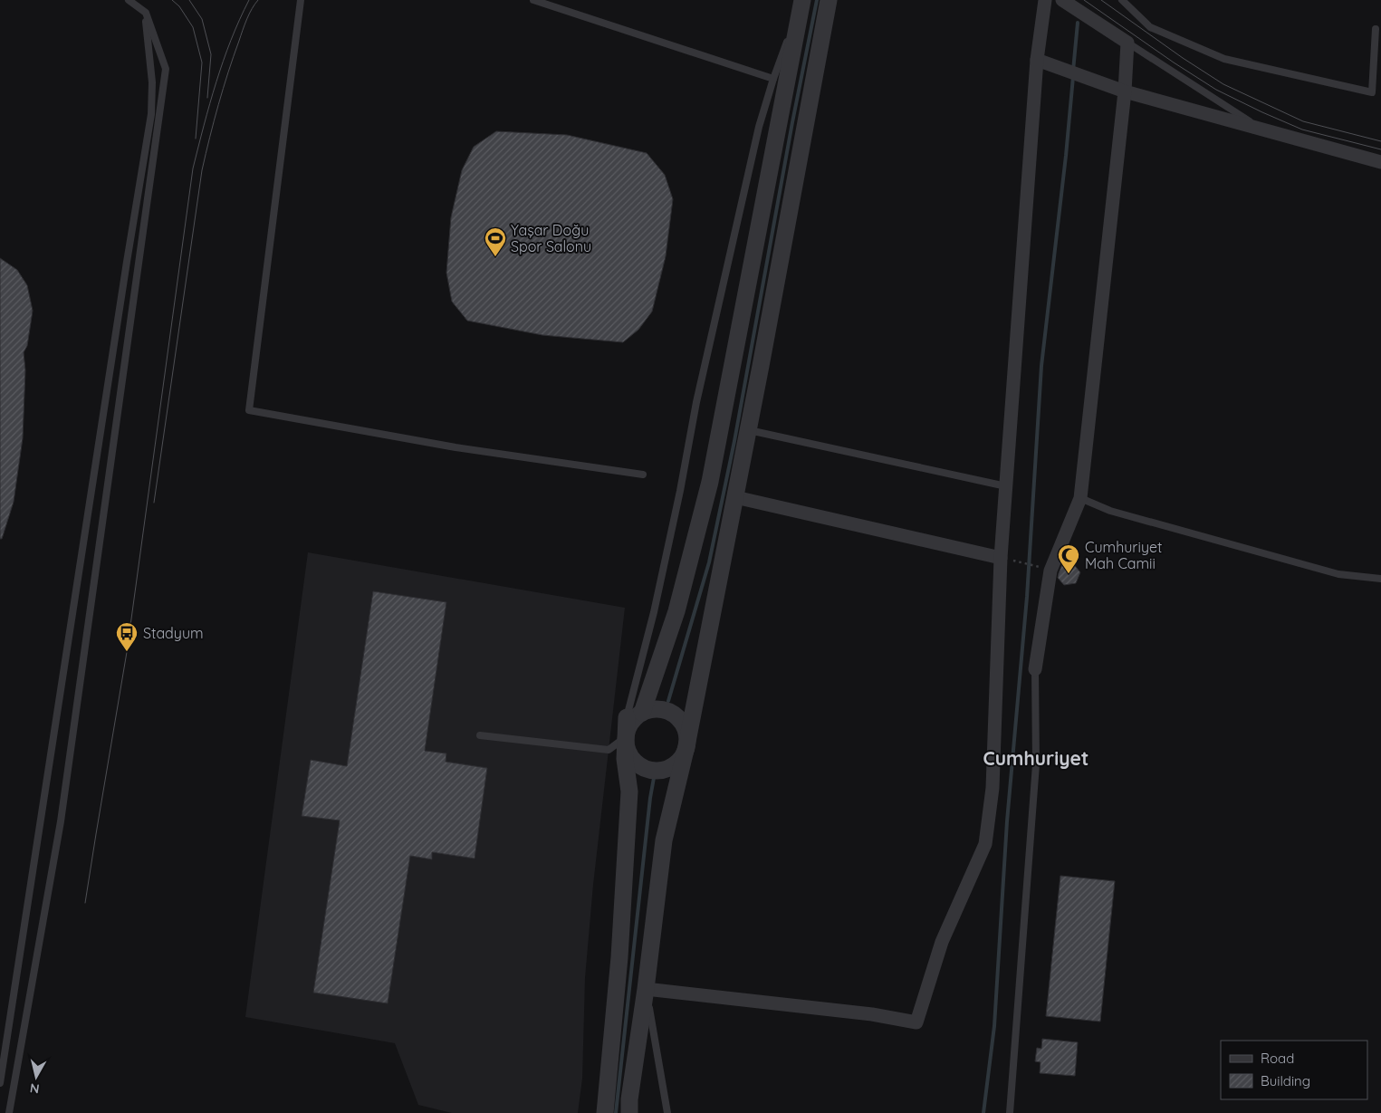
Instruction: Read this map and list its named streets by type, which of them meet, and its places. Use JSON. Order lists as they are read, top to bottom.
{
  "districts": ["Cumhuriyet"],
  "places": {
    "sports": ["Yaşar Doğu Spor Salonu"],
    "mosque": ["Cumhuriyet Mah Camii"],
    "bus stop": ["Stadyum"]
  },
  "legend": ["Road", "Building"],
  "north": "bottom"
}
